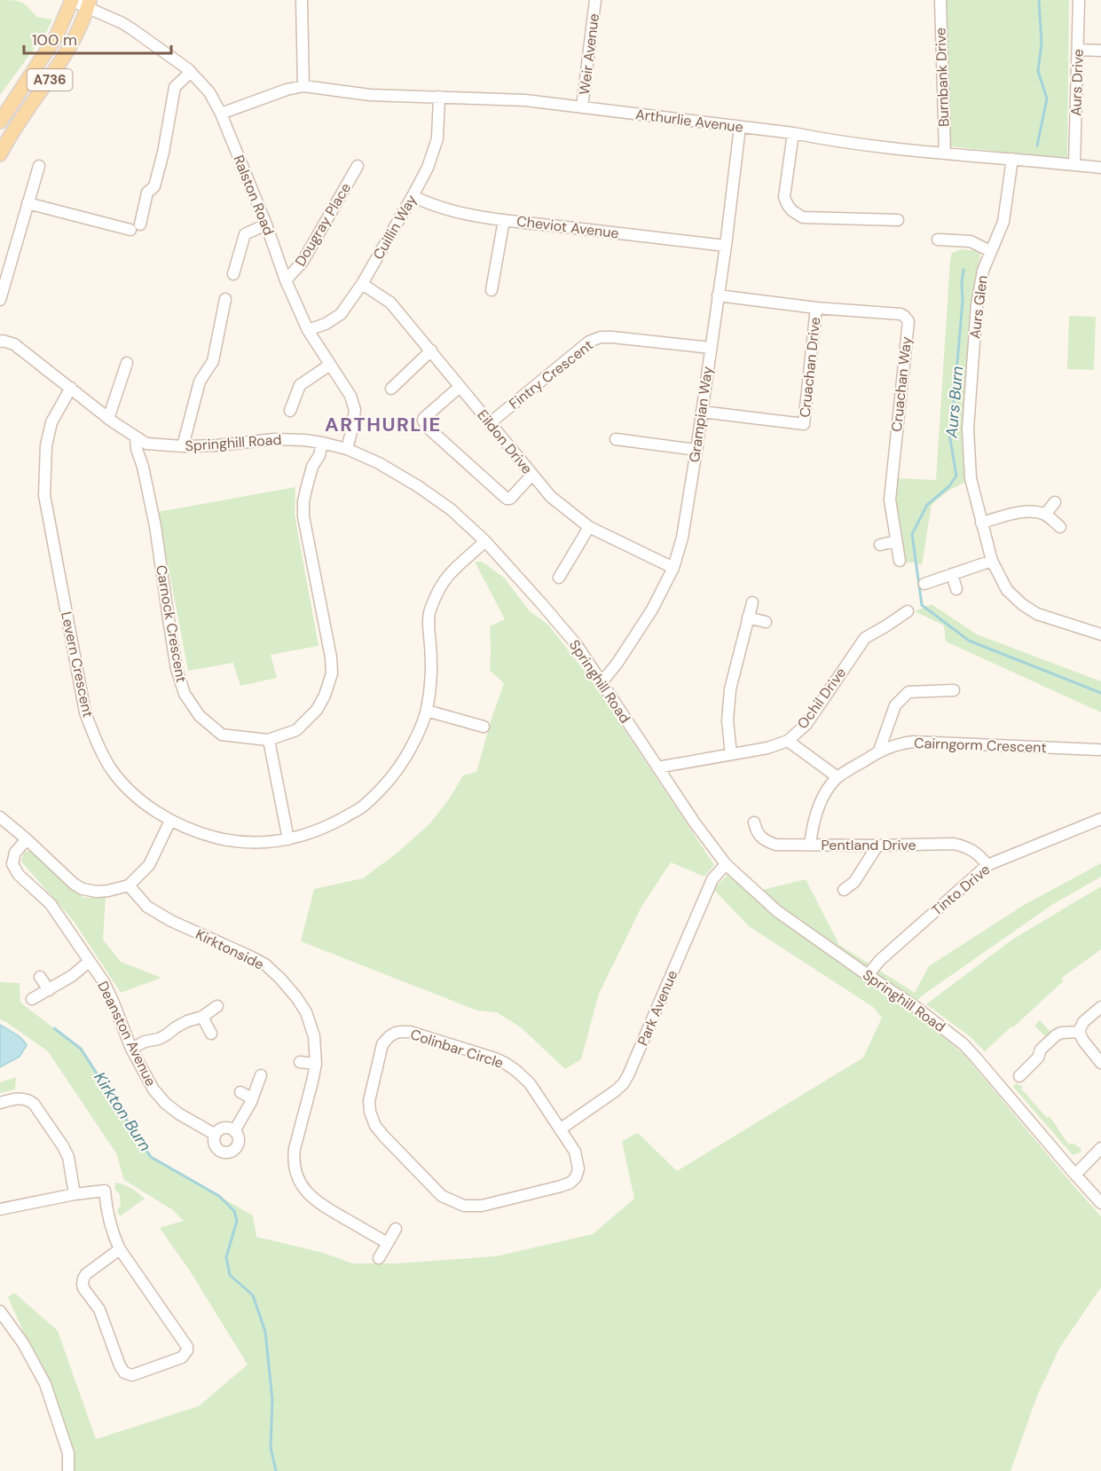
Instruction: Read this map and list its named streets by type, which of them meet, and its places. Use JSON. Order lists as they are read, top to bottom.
{
  "streets": {
    "main road": ["A736"],
    "street": [
      "Weir Avenue",
      "Burnbank Drive",
      "Aurs Drive",
      "Arthurlie Avenue",
      "Ralston Road",
      "Dougray Place",
      "Cuillin Way",
      "Cheviot Avenue",
      "Aurs Glen",
      "Cruachan Drive",
      "Fintry Crescent",
      "Cruachan Way",
      "Grampian Way",
      "Eildon Drive",
      "Springhill Road",
      "Carnock Crescent",
      "Levern Crescent",
      "Ochil Drive",
      "Cairngorm Crescent",
      "Pentland Drive",
      "Tinto Drive",
      "Kirktonside",
      "Park Avenue",
      "Deanston Avenue",
      "Colinbar Circle"
    ]
  },
  "crossings": [
    ["Weir Avenue", "Arthurlie Avenue"],
    ["Burnbank Drive", "Arthurlie Avenue"],
    ["A736", "Ralston Road"],
    ["Aurs Drive", "Arthurlie Avenue"],
    ["Arthurlie Avenue", "Cuillin Way"],
    ["Arthurlie Avenue", "Aurs Glen"],
    ["Arthurlie Avenue", "Grampian Way"],
    ["Ralston Road", "Dougray Place"],
    ["Ralston Road", "Cuillin Way"],
    ["Ralston Road", "Springhill Road"],
    ["Cuillin Way", "Cheviot Avenue"],
    ["Cuillin Way", "Eildon Drive"],
    ["Cheviot Avenue", "Grampian Way"],
    ["Cruachan Drive", "Cruachan Way"],
    ["Cruachan Drive", "Grampian Way"],
    ["Fintry Crescent", "Grampian Way"],
    ["Fintry Crescent", "Eildon Drive"],
    ["Grampian Way", "Eildon Drive"],
    ["Grampian Way", "Springhill Road"],
    ["Springhill Road", "Carnock Crescent"],
    ["Springhill Road", "Levern Crescent"],
    ["Springhill Road", "Ochil Drive"],
    ["Springhill Road", "Tinto Drive"],
    ["Springhill Road", "Park Avenue"],
    ["Cairngorm Crescent", "Pentland Drive"],
    ["Pentland Drive", "Tinto Drive"],
    ["Park Avenue", "Colinbar Circle"]
  ],
  "districts": ["ARTHURLIE"],
  "water": ["Aurs Burn", "Kirkton Burn"],
  "scale_bar": "100 m"
}
